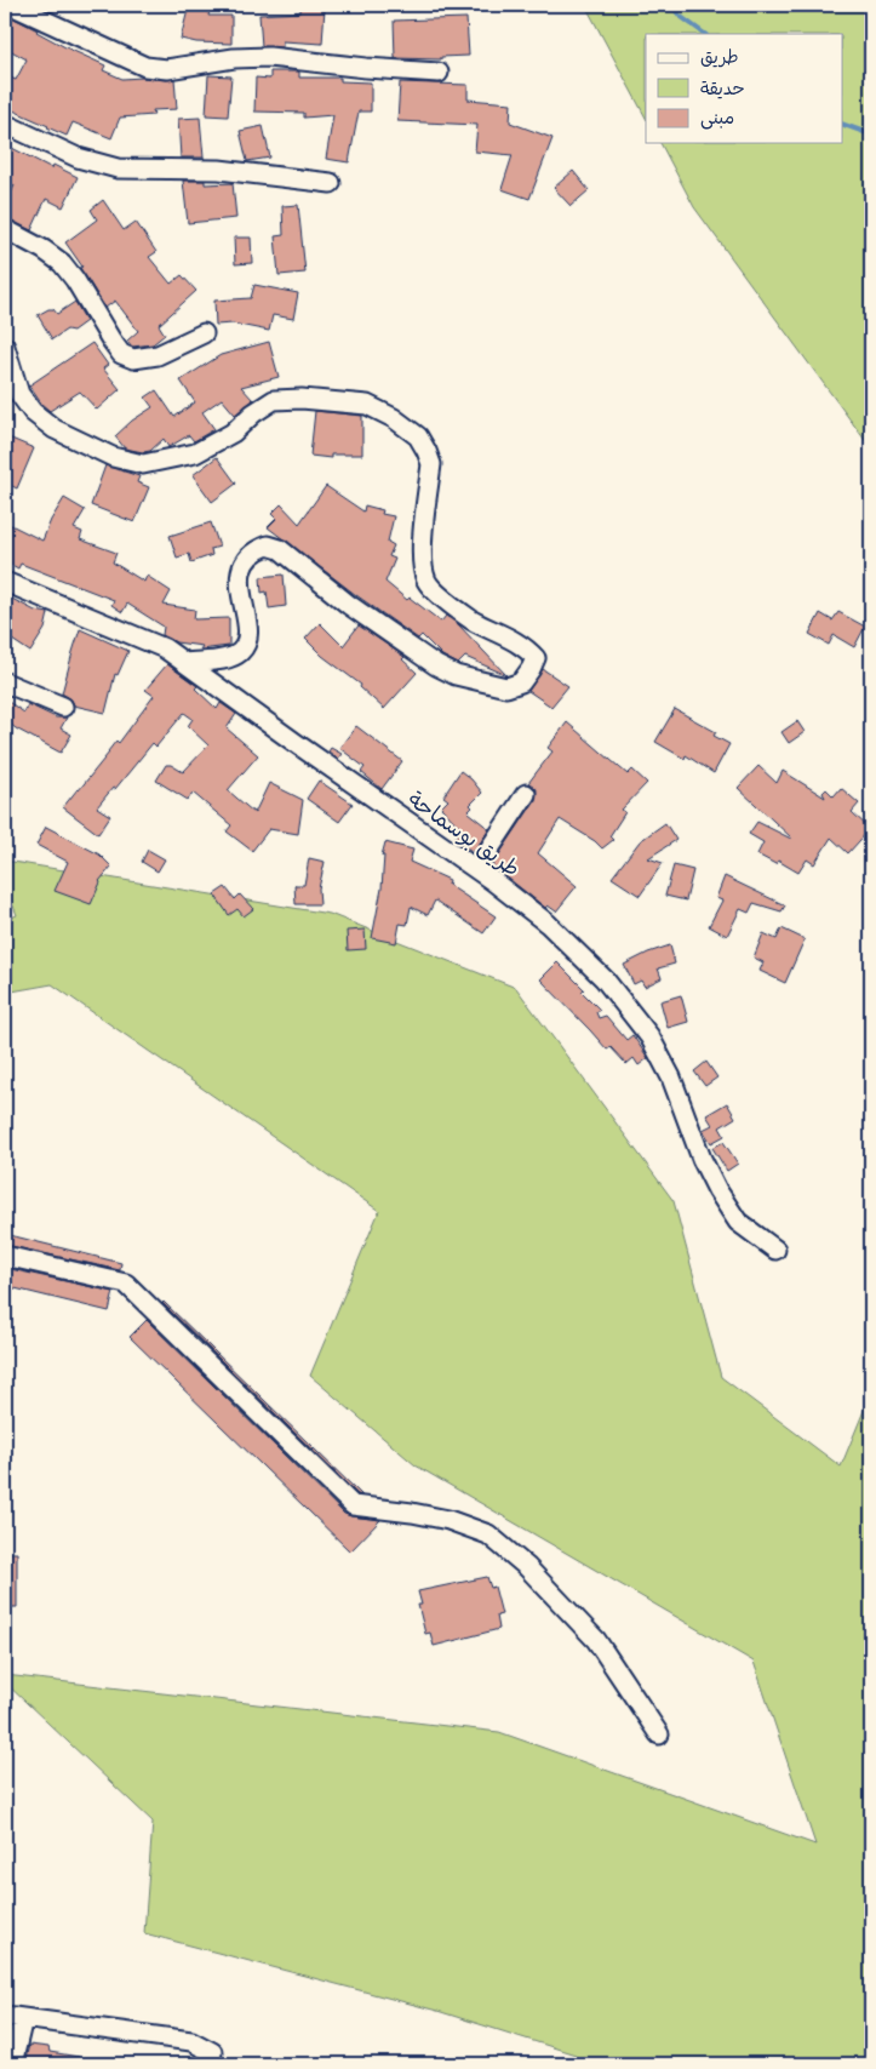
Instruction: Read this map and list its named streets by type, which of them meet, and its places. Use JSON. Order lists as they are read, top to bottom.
{
  "streets": {
    "street": ["طريق بوسماحة"]
  },
  "legend": ["طريق", "حديقة", "مبنى"]
}
